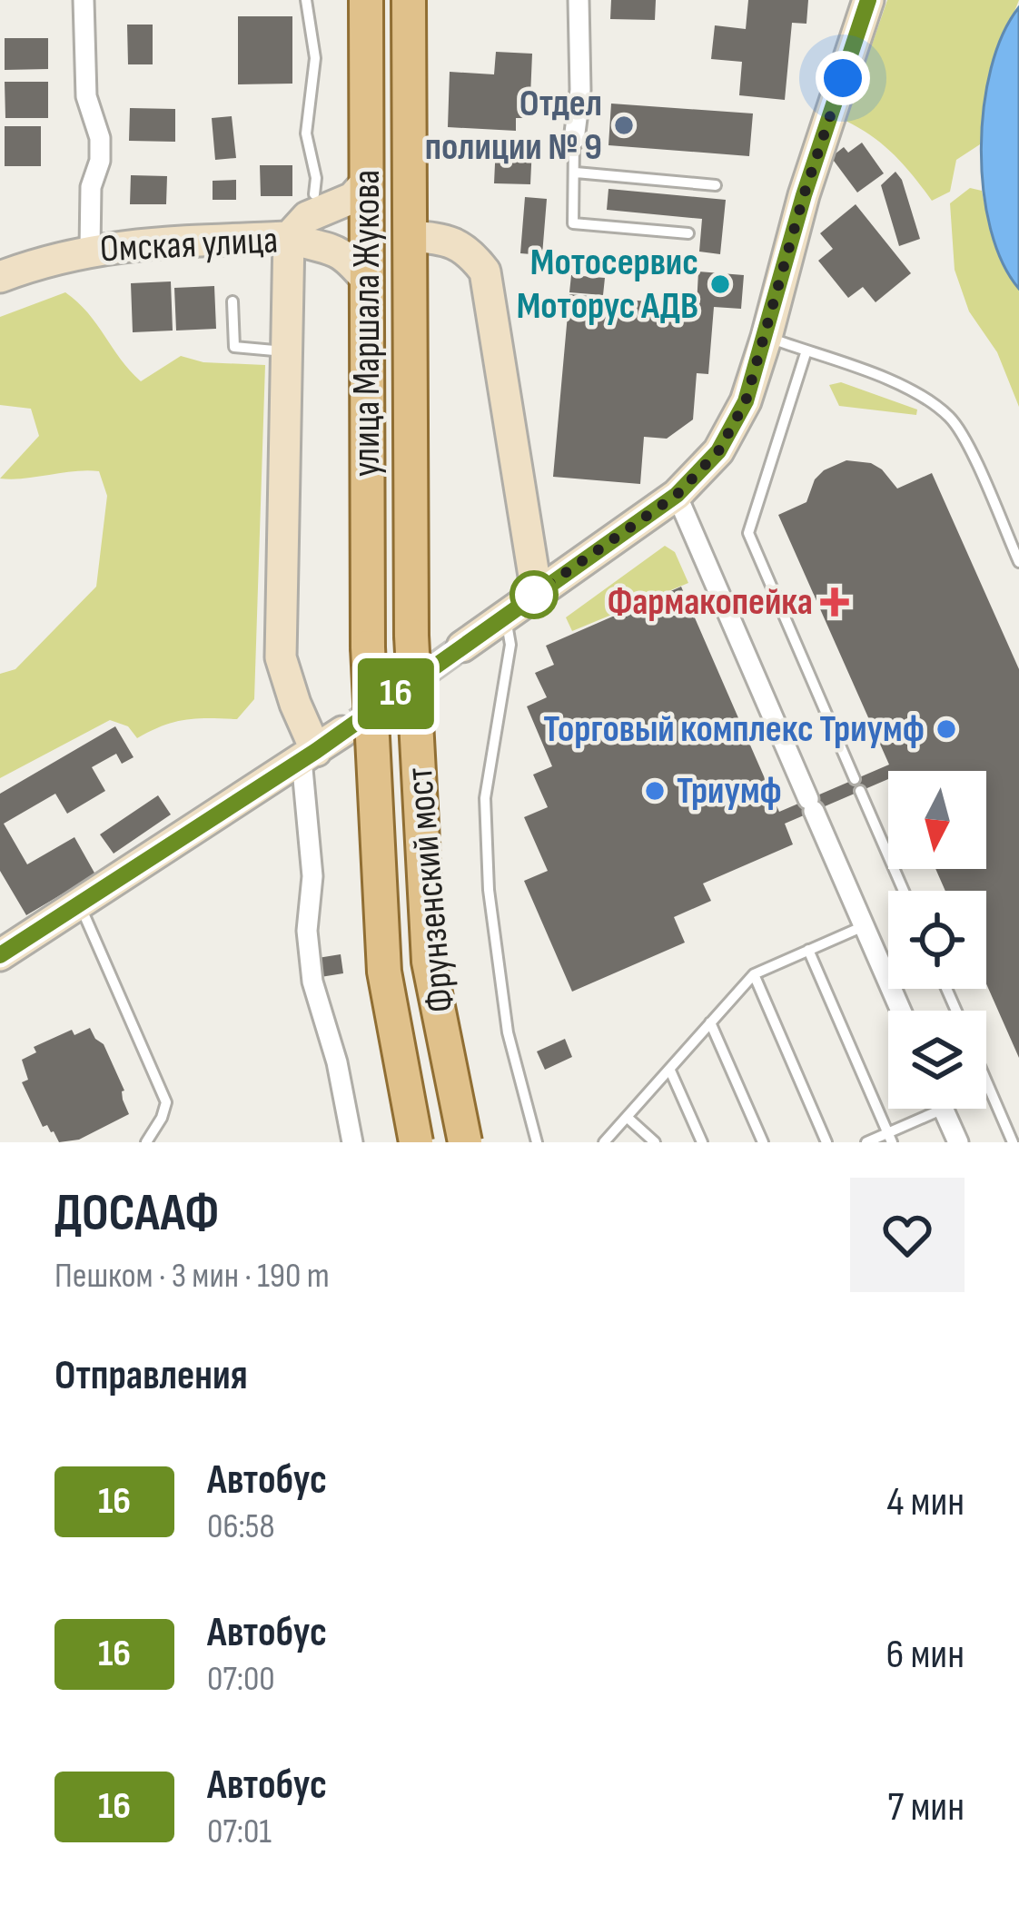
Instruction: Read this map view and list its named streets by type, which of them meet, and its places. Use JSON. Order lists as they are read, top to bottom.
{
  "streets": {
    "main road": ["улица Маршала Жукова", "Фрунзенский мост"],
    "street": ["Омская улица"]
  },
  "crossings": [
    ["Омская улица", "улица Маршала Жукова"],
    ["улица Маршала Жукова", "Фрунзенский мост"]
  ],
  "places": {
    "other": [
      "Отдел полиции № 9",
      "Мотосервис Моторус АДВ",
      "Торговый комплекс Триумф",
      "Триумф"
    ],
    "health": ["Фармакопейка"]
  },
  "lines": ["bus line 16"],
  "north": "bottom",
  "page": {
    "on_map": "16",
    "heading": [
      ["ДОСААФ", "Пешком · 3 мин · 190 m"],
      "Отправления"
    ],
    "list": [
      {
        "mark": "16",
        "name": "Автобус",
        "note": "06:58",
        "value": "4 мин"
      },
      {
        "mark": "16",
        "name": "Автобус",
        "note": "07:00",
        "value": "6 мин"
      },
      {
        "mark": "16",
        "name": "Автобус",
        "note": "07:01",
        "value": "7 мин"
      }
    ]
  }
}
